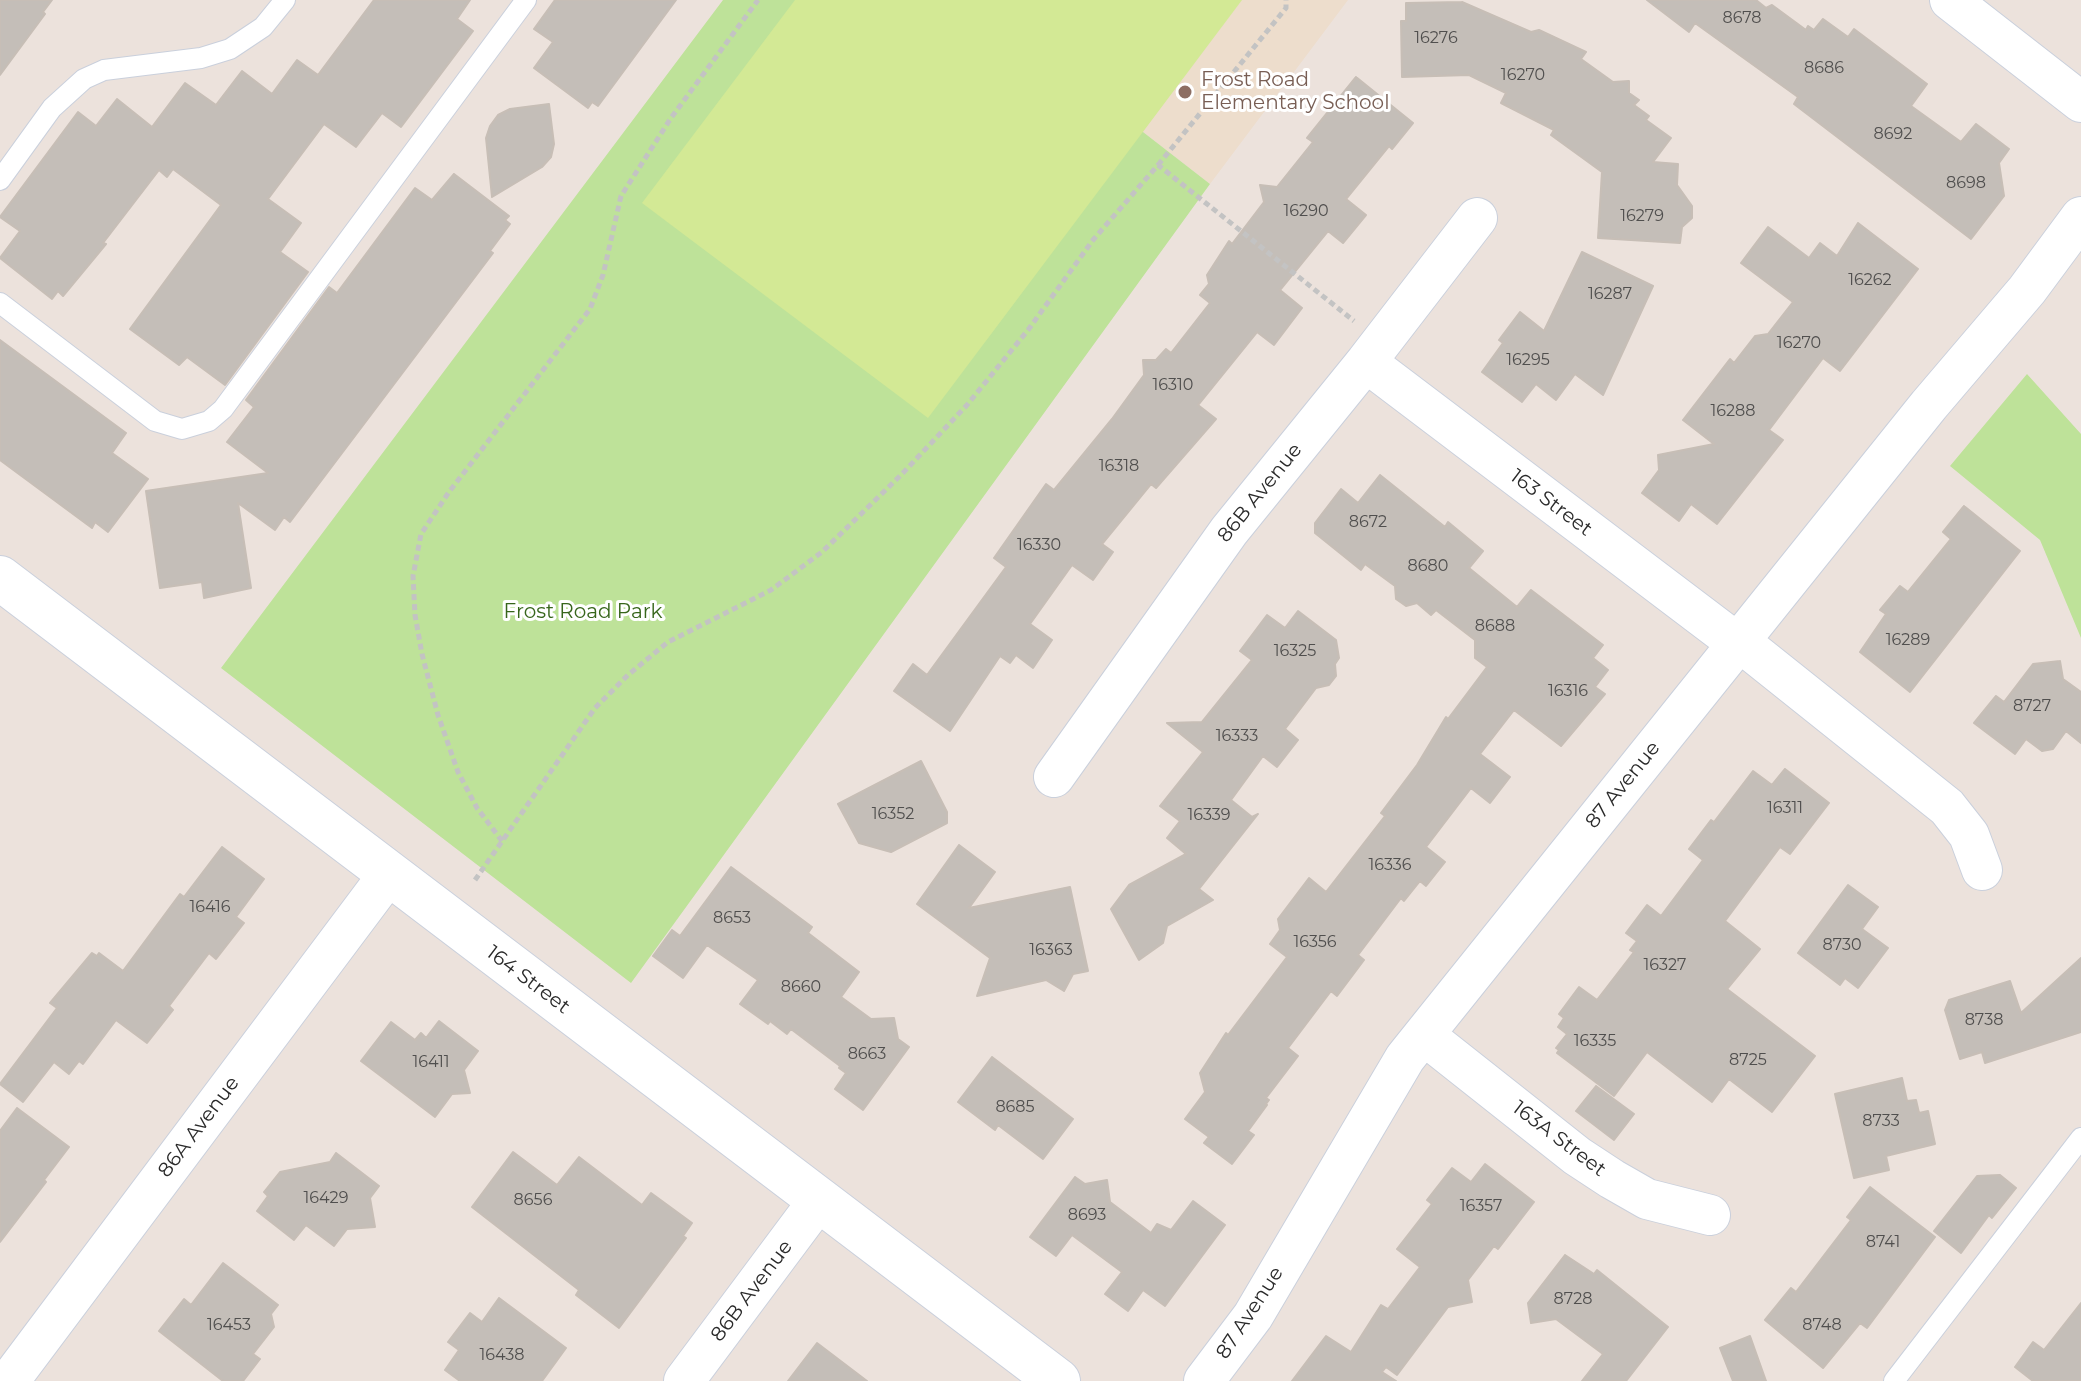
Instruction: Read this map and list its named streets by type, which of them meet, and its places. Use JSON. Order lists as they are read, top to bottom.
{
  "streets": {
    "street": [
      "86B Avenue",
      "163 Street",
      "87 Avenue",
      "164 Street",
      "86A Avenue",
      "163A Street"
    ]
  },
  "crossings": [
    ["86B Avenue", "163 Street"],
    ["86B Avenue", "164 Street"],
    ["163 Street", "87 Avenue"],
    ["87 Avenue", "163A Street"],
    ["164 Street", "86A Avenue"]
  ],
  "parks": ["Frost Road Park"],
  "places": ["Frost Road Elementary School"],
  "house_numbers": [
    "8678",
    "16276",
    "8686",
    "16270",
    "8692",
    "8698",
    "16290",
    "16279",
    "16262",
    "16287",
    "16270",
    "16295",
    "16310",
    "16288",
    "16318",
    "8672",
    "16330",
    "8680",
    "8688",
    "16289",
    "16325",
    "16316",
    "8727",
    "16333",
    "16311",
    "16352",
    "16339",
    "16336",
    "16416",
    "8653",
    "16356",
    "8730",
    "16363",
    "16327",
    "8660",
    "8738",
    "16335",
    "8663",
    "8725",
    "16411",
    "8685",
    "8733",
    "16429",
    "8656",
    "16357",
    "8693",
    "8741",
    "8728",
    "16453",
    "8748",
    "16438"
  ]
}
